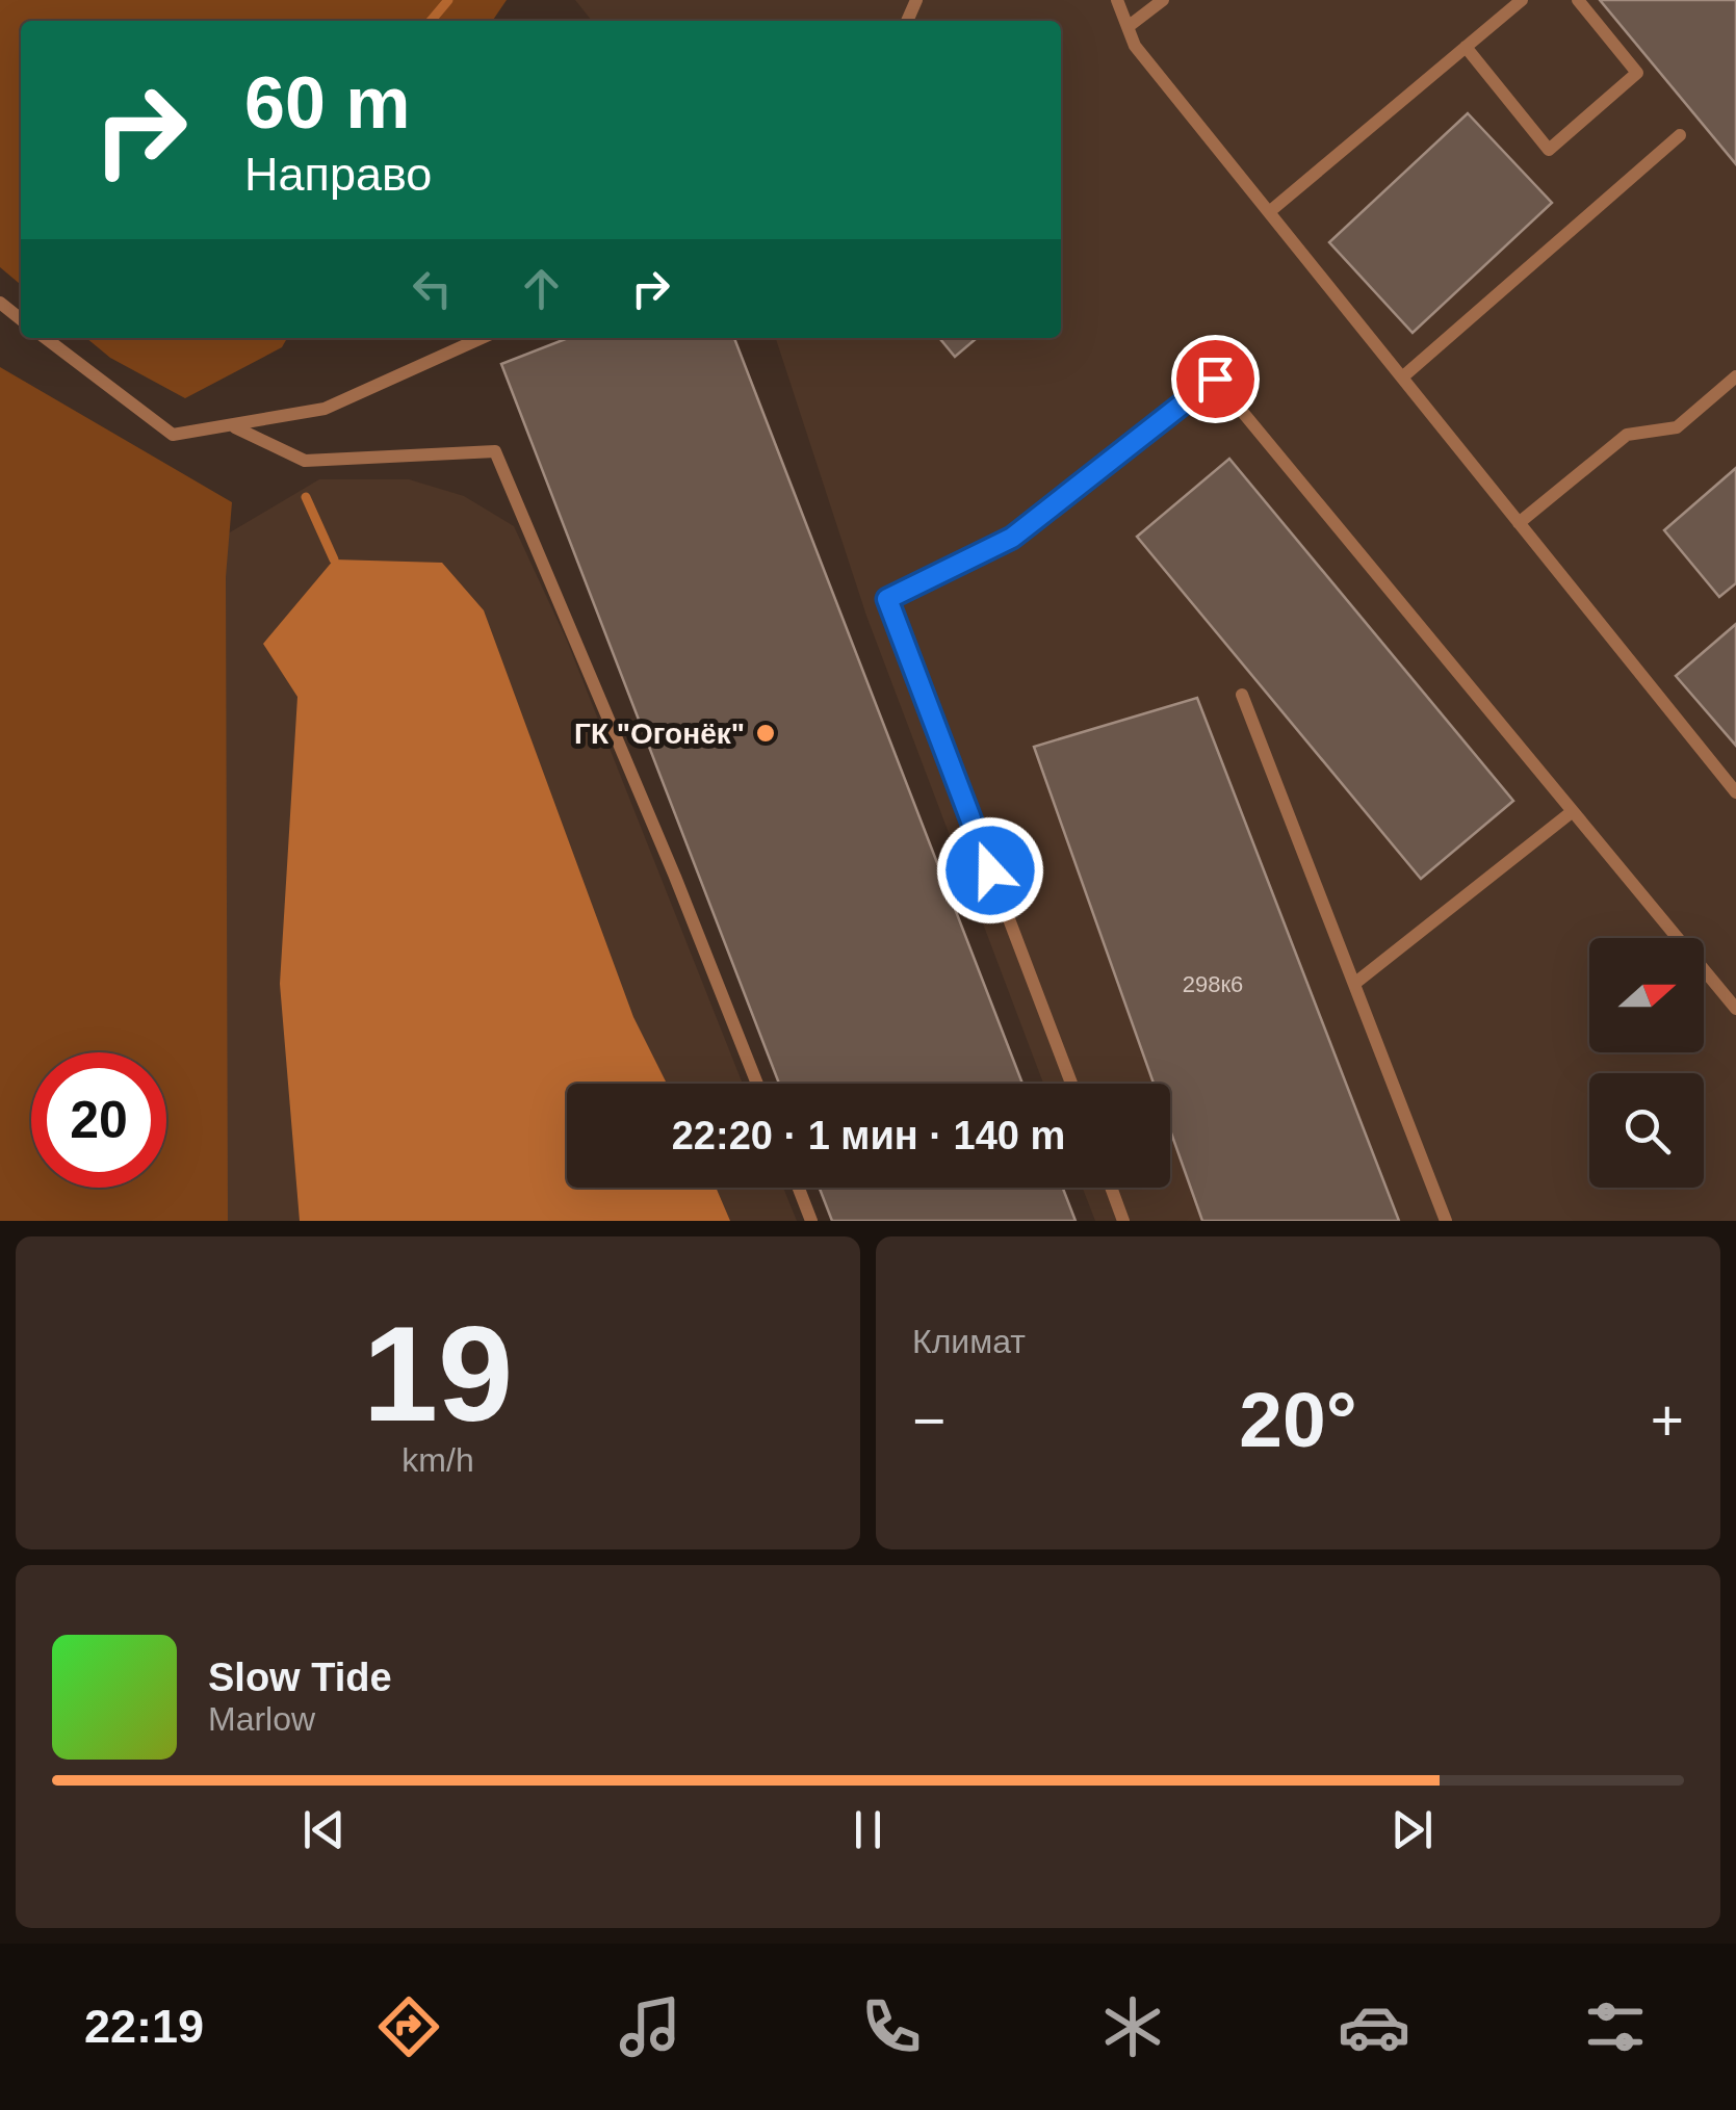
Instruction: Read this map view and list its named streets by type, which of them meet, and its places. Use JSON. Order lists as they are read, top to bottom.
{
  "places": ["ГК \"Огонёк\""],
  "house_numbers": ["298к6"],
  "north": "right",
  "page": {
    "turn": ["60 m", "Направо"],
    "limit": "20",
    "trip": "22:20 · 1 мин · 140 m",
    "tile": [
      ["19", "km/h"],
      "Климат"
    ],
    "heat": ["−", "20°", "+"],
    "song": ["Slow Tide", "Marlow"],
    "tabs": "22:19"
  }
}
